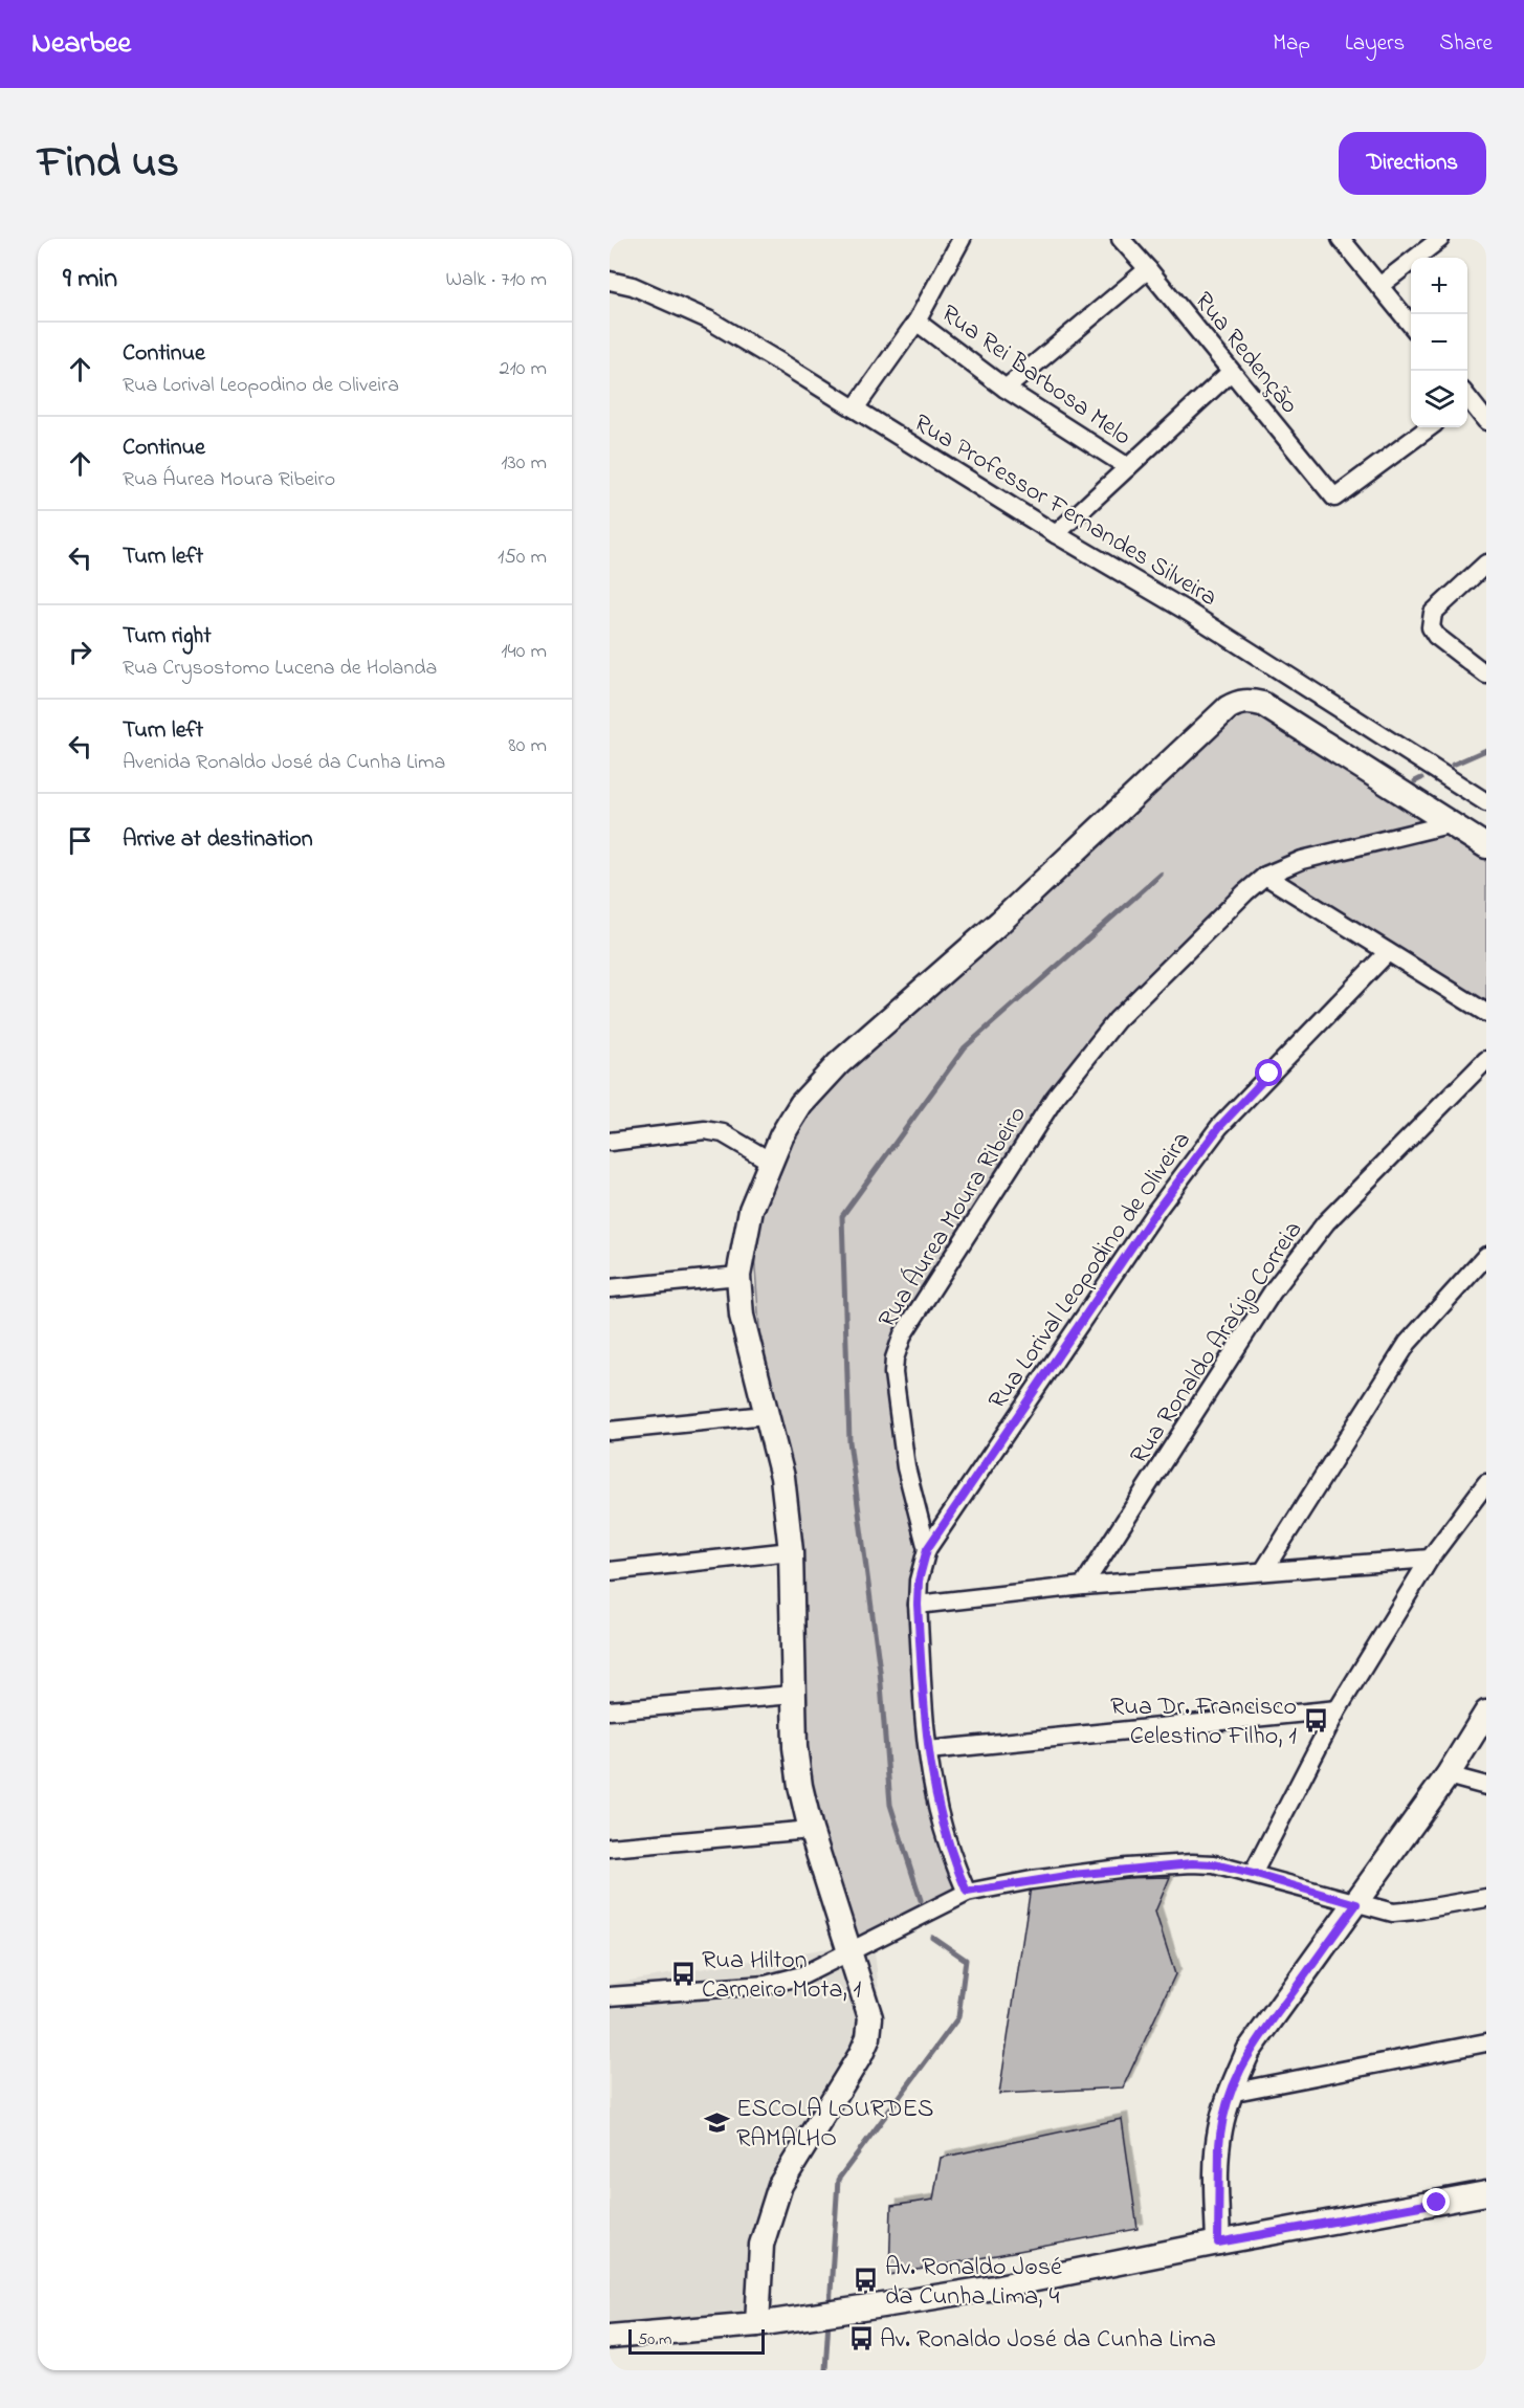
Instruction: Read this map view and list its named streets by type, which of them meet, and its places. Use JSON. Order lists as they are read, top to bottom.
{
  "streets": {
    "street": [
      "Rua Redenção",
      "Rua Rei Barbosa Melo",
      "Rua Professor Fernandes Silveira",
      "Rua Áurea Moura Ribeiro",
      "Rua Lorival Leopodino de Oliveira",
      "Rua Ronaldo Araújo Correia"
    ]
  },
  "crossings": [
    ["Rua Áurea Moura Ribeiro", "Rua Lorival Leopodino de Oliveira"]
  ],
  "places": {
    "bus stop": [
      "Rua Dr. Francisco Celestino Filho, 1",
      "Rua Hilton Carneiro Mota, 1",
      "Av. Ronaldo José da Cunha Lima, 4",
      "Av. Ronaldo José da Cunha Lima"
    ],
    "school or university": ["ESCOLA LOURDES RAMALHO"]
  },
  "scale_bar": "50 m",
  "page": {
    "header": "Nearbee",
    "nav": ["Map", "Layers", "Share"],
    "title": "Find us",
    "buttons": "Directions",
    "heading": ["9 min", "Walk · 710 m"],
    "map_buttons": ["+", "−"],
    "list": [
      ["Continue", "Rua Lorival Leopodino de Oliveira", "210 m"],
      ["Continue", "Rua Áurea Moura Ribeiro", "130 m"],
      ["Turn left", "150 m"],
      ["Turn right", "Rua Crysostomo Lucena de Holanda", "140 m"],
      ["Turn left", "Avenida Ronaldo José da Cunha Lima", "80 m"],
      "Arrive at destination"
    ],
    "scale": "50 m"
  }
}
